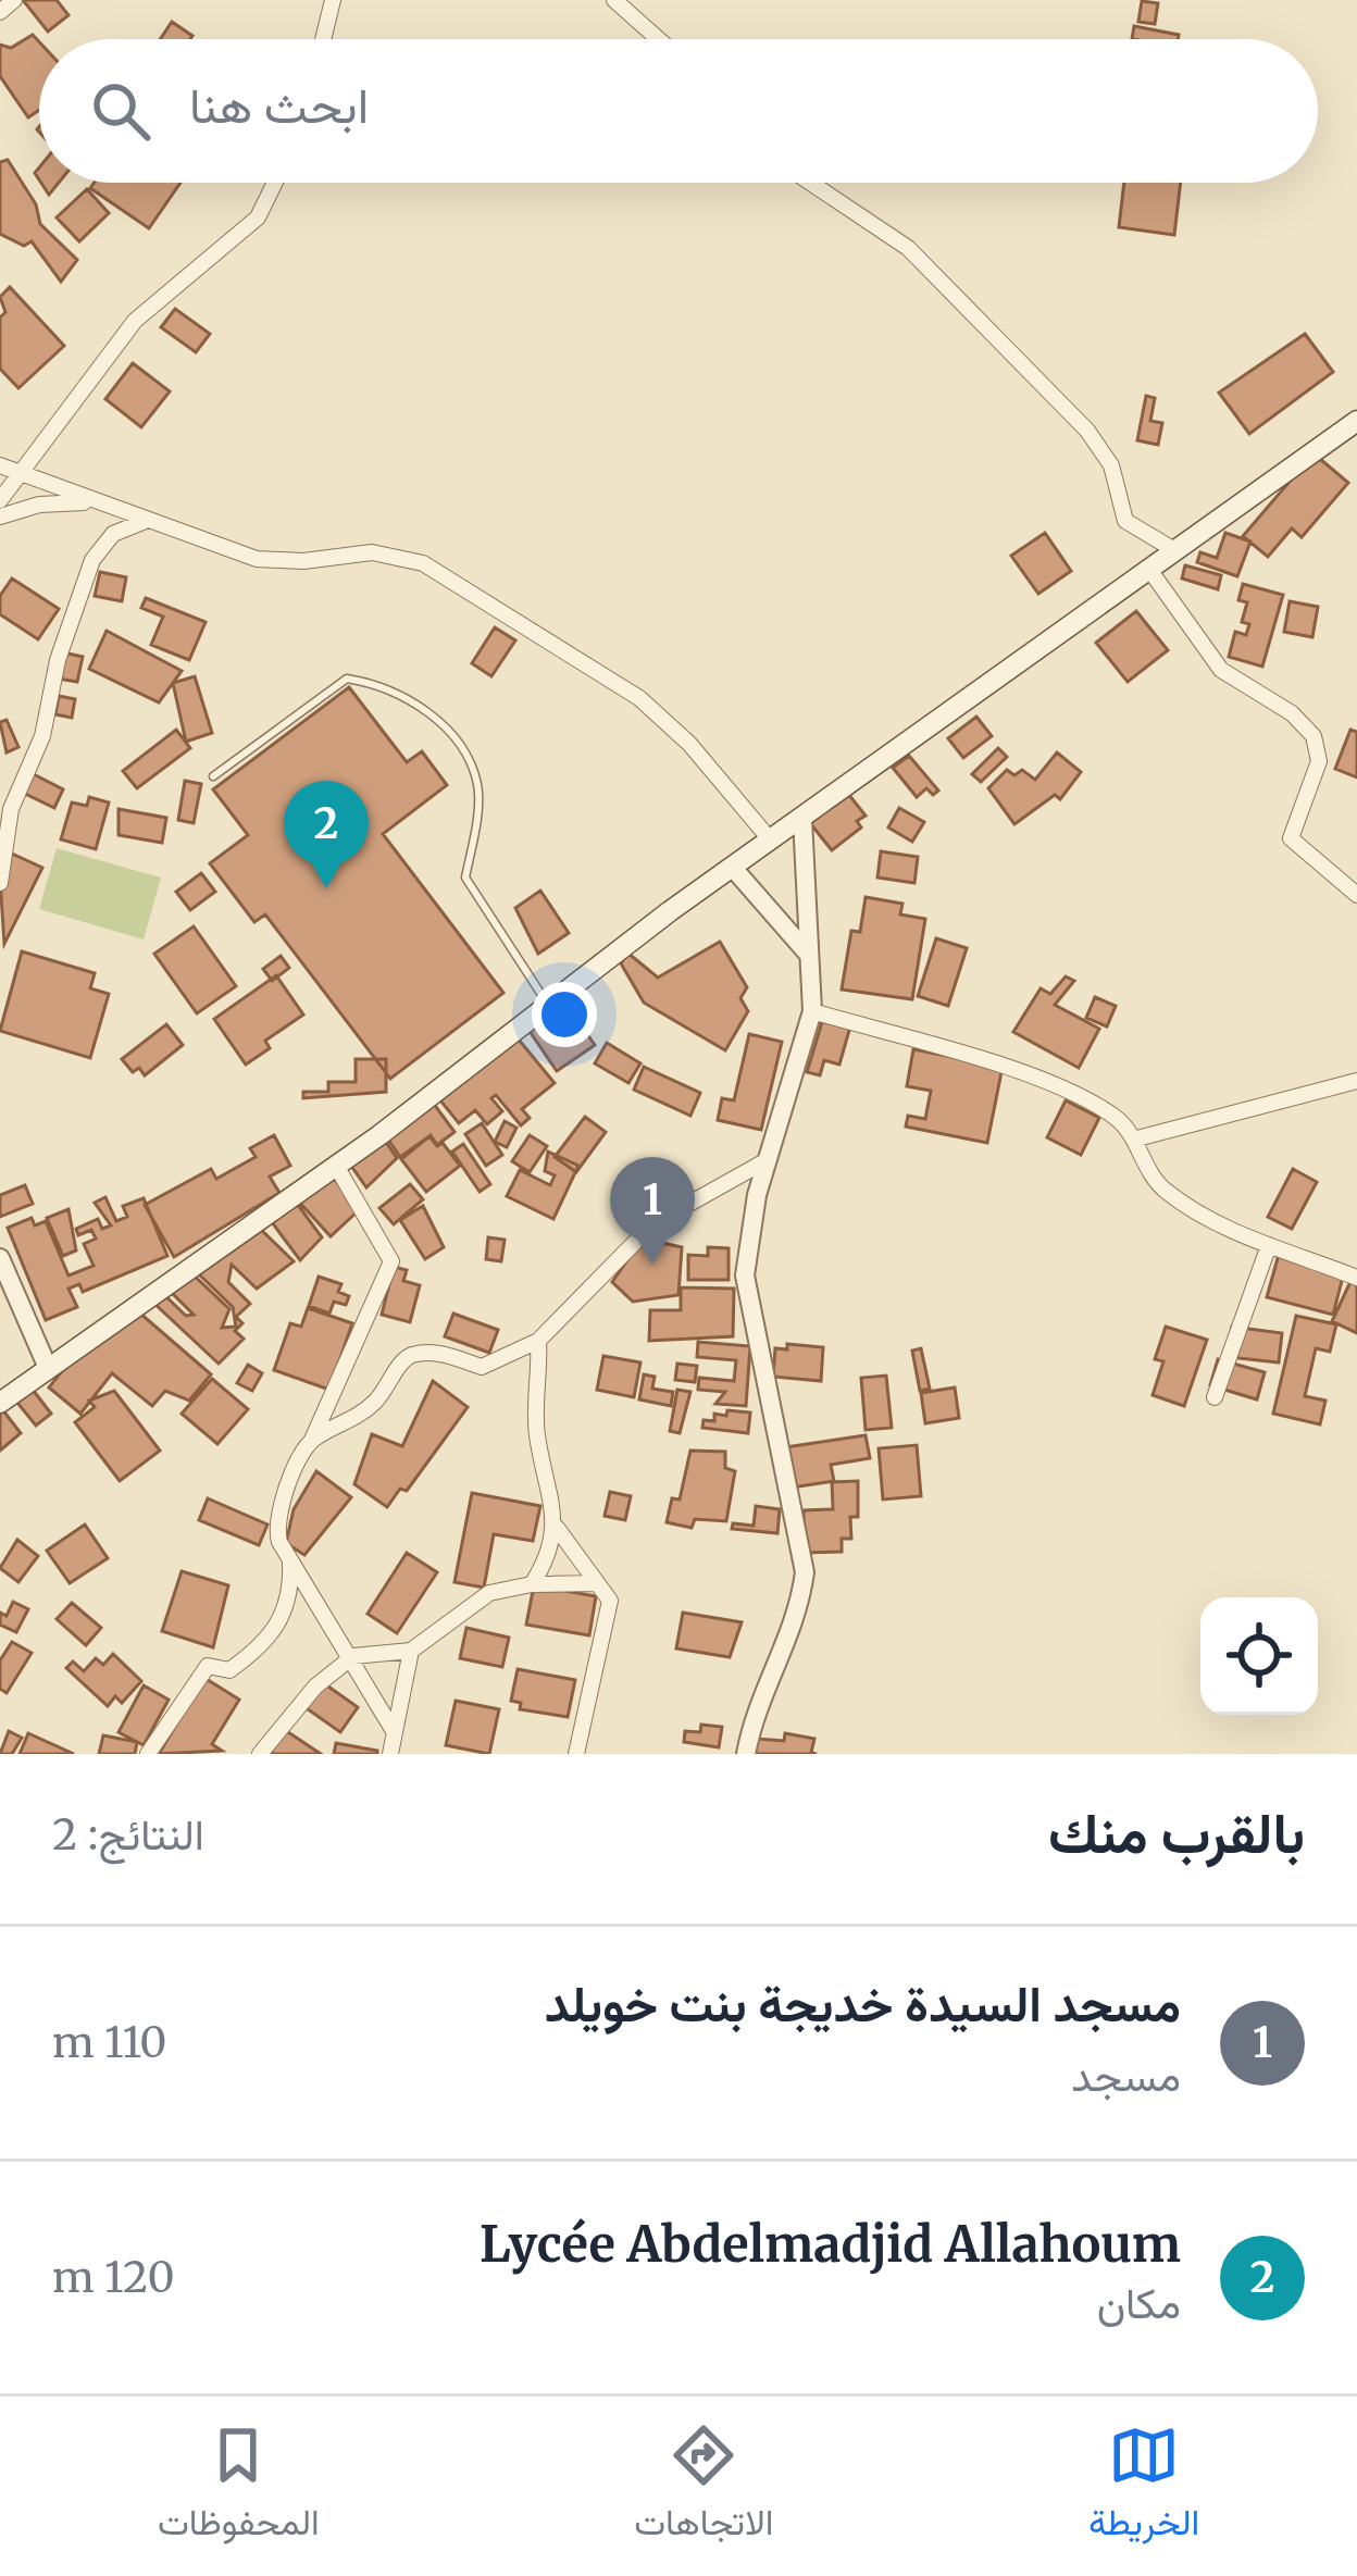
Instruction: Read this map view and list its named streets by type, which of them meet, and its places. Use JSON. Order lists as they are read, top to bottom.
{
  "page": {
    "search": "ابحث هنا",
    "pins": ["2", "1"],
    "heading": ["بالقرب منك", "النتائج: 2"],
    "list": [
      {
        "mark": "1",
        "name": "مسجد السيدة خديجة بنت خويلد",
        "note": "مسجد",
        "value": "110 m"
      },
      {
        "mark": "2",
        "name": "Lycée Abdelmadjid Allahoum",
        "note": "مكان",
        "value": "120 m"
      }
    ],
    "nav": ["الخريطة", "الاتجاهات", "المحفوظات"]
  }
}
